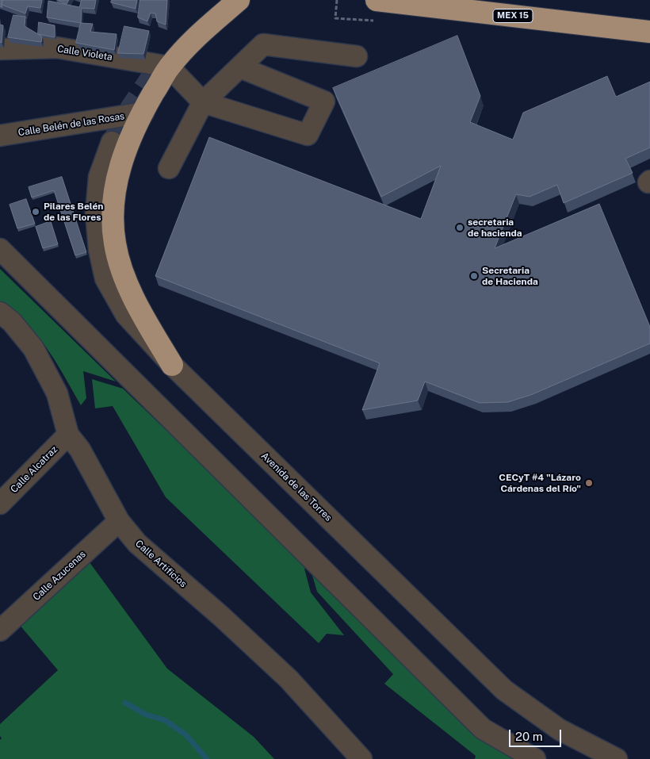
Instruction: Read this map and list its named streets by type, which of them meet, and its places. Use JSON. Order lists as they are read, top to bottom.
{
  "streets": {
    "highway": ["MEX 15"],
    "street": [
      "Calle Violeta",
      "Calle Belén de las Rosas",
      "Calle Alcatraz",
      "Avenida de las Torres",
      "Calle Artificios",
      "Calle Azucenas"
    ]
  },
  "crossings": [
    ["Calle Alcatraz", "Calle Artificios"],
    ["Calle Artificios", "Calle Azucenas"]
  ],
  "places": [
    "Pilares Belén de las Flores",
    "secretaria de hacienda",
    "Secretaria de Hacienda",
    "CECyT #4 \"Lázaro Cárdenas del Río\""
  ],
  "scale_bar": "20 m"
}
